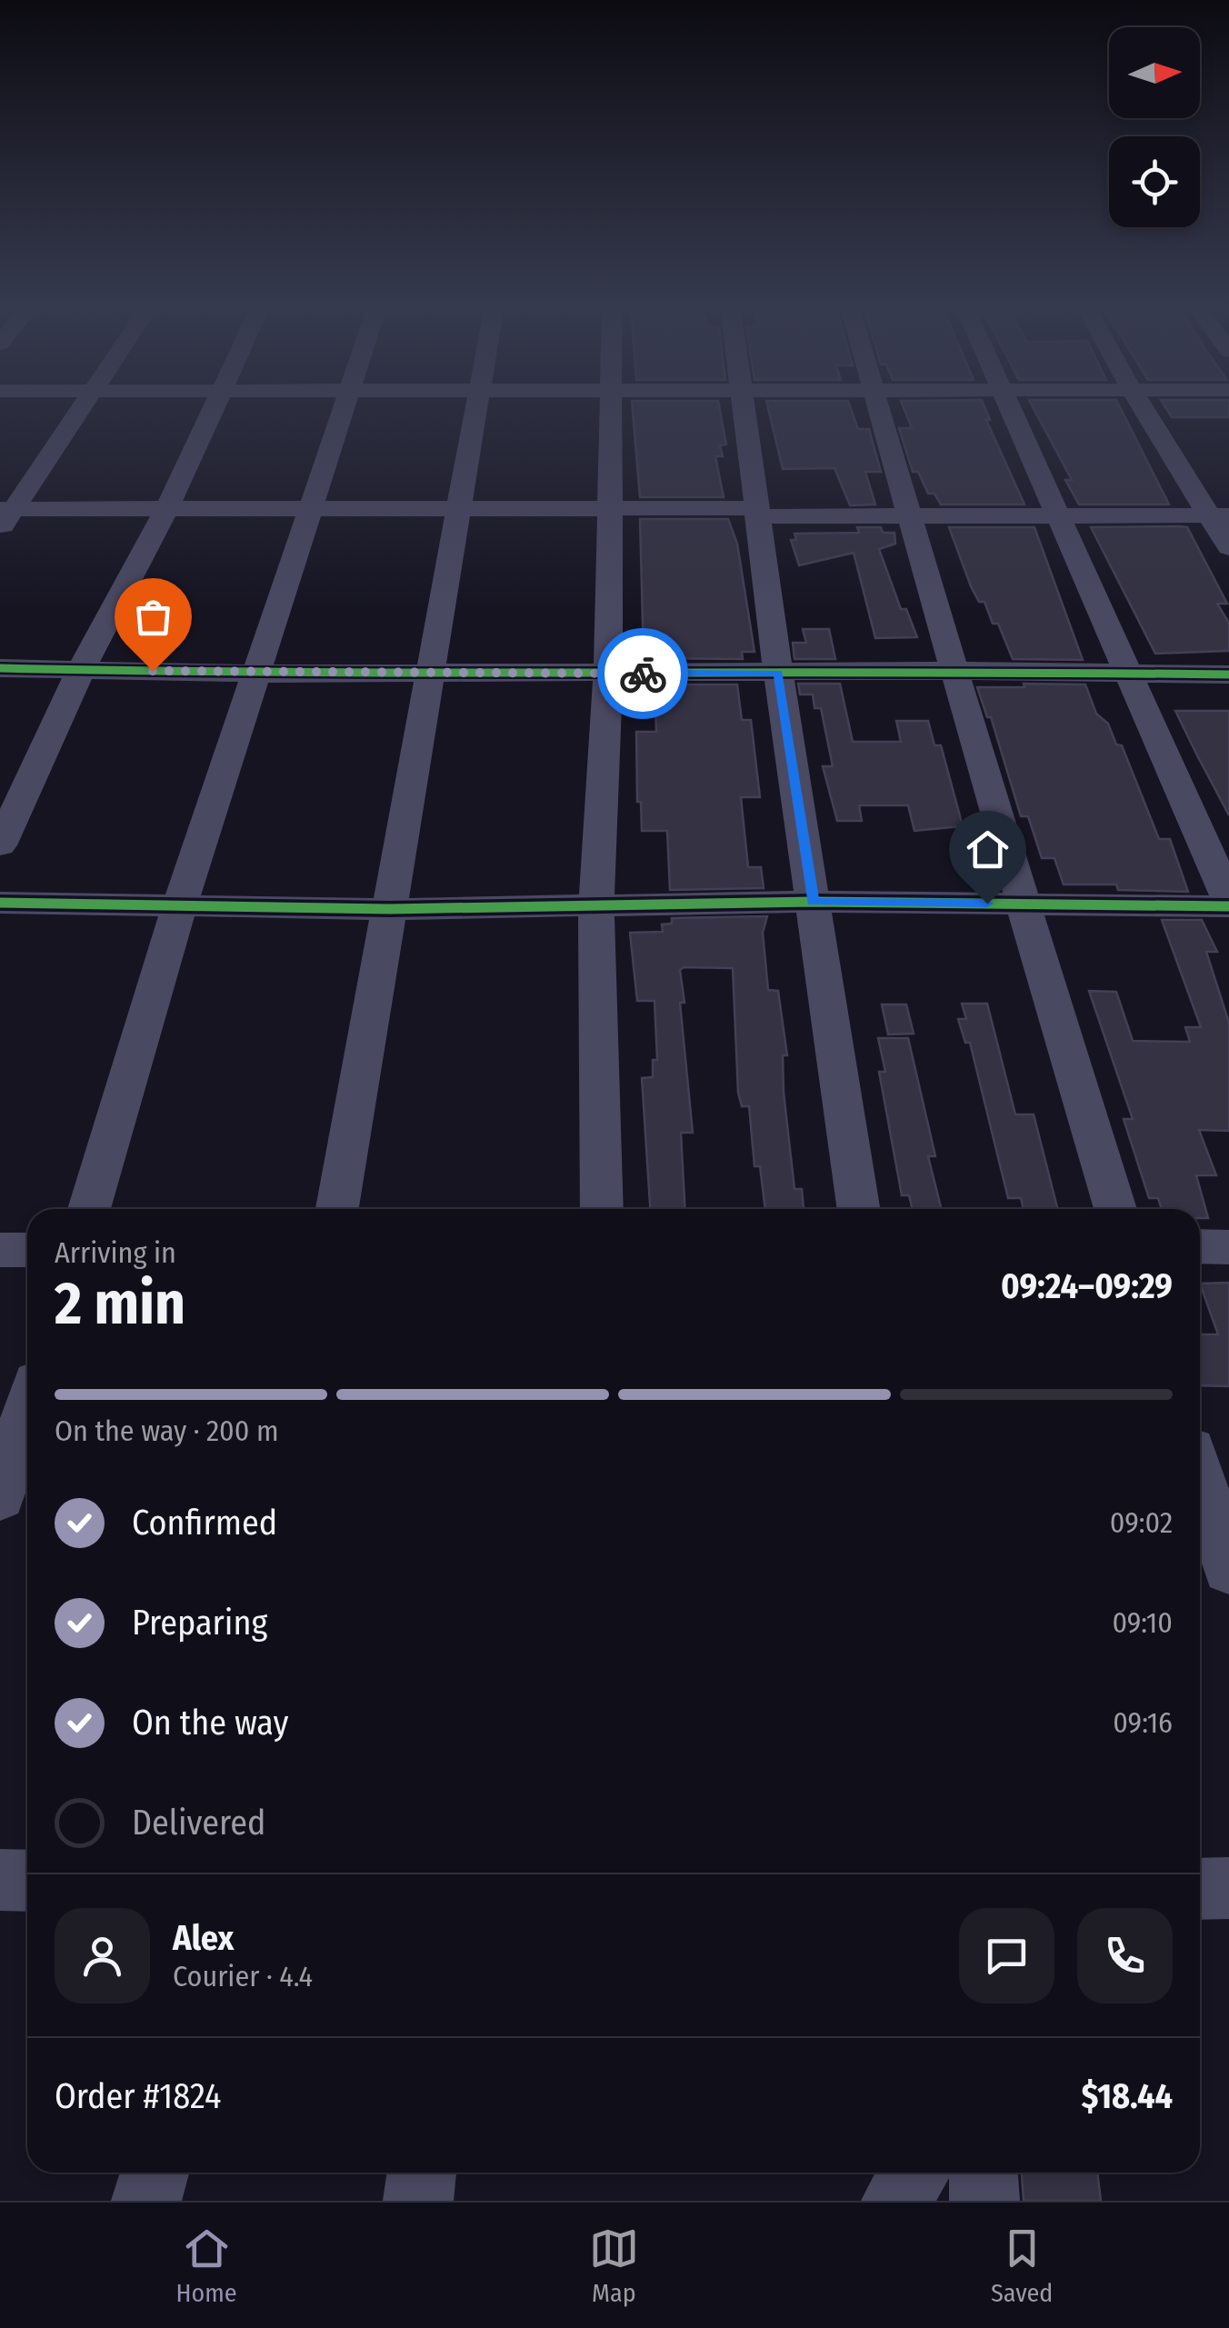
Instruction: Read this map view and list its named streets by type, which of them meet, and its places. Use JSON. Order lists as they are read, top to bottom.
{
  "north": "right",
  "page": {
    "heading": ["2 min", "Arriving in", "09:24–09:29"],
    "panel": [
      "Alex",
      "Courier · 4.4",
      "Order #1824",
      "$18.44"
    ],
    "bar": "On the way · 200 m",
    "list": [
      ["Confirmed", "09:02"],
      ["Preparing", "09:10"],
      ["On the way", "09:16"],
      "Delivered"
    ],
    "tabs": ["Home", "Map", "Saved"]
  }
}
